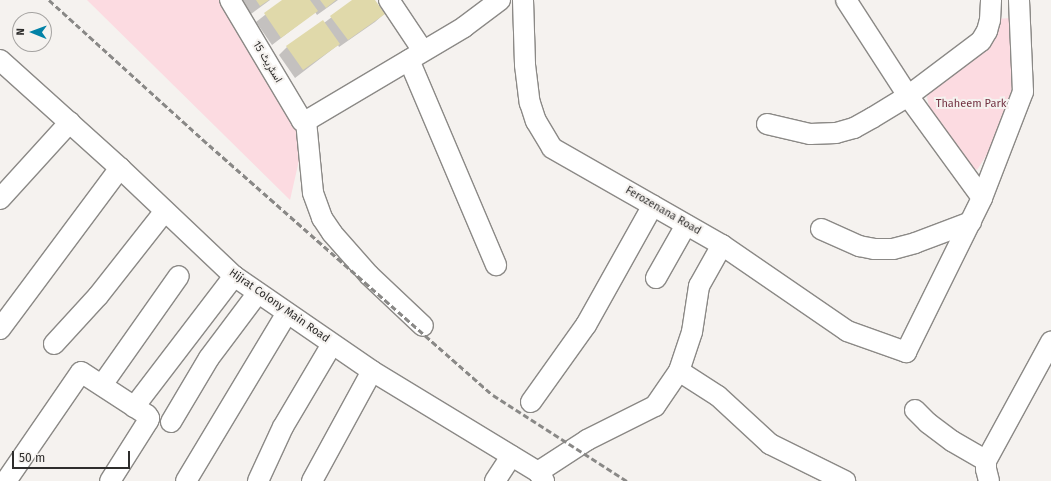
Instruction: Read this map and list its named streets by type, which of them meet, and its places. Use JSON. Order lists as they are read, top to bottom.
{
  "streets": {
    "street": ["اسٹریٹ 15", "Ferozenana Road", "Hijrat Colony Main Road"]
  },
  "parks": ["Thaheem Park"],
  "scale_bar": "50 m",
  "north": "left"
}
